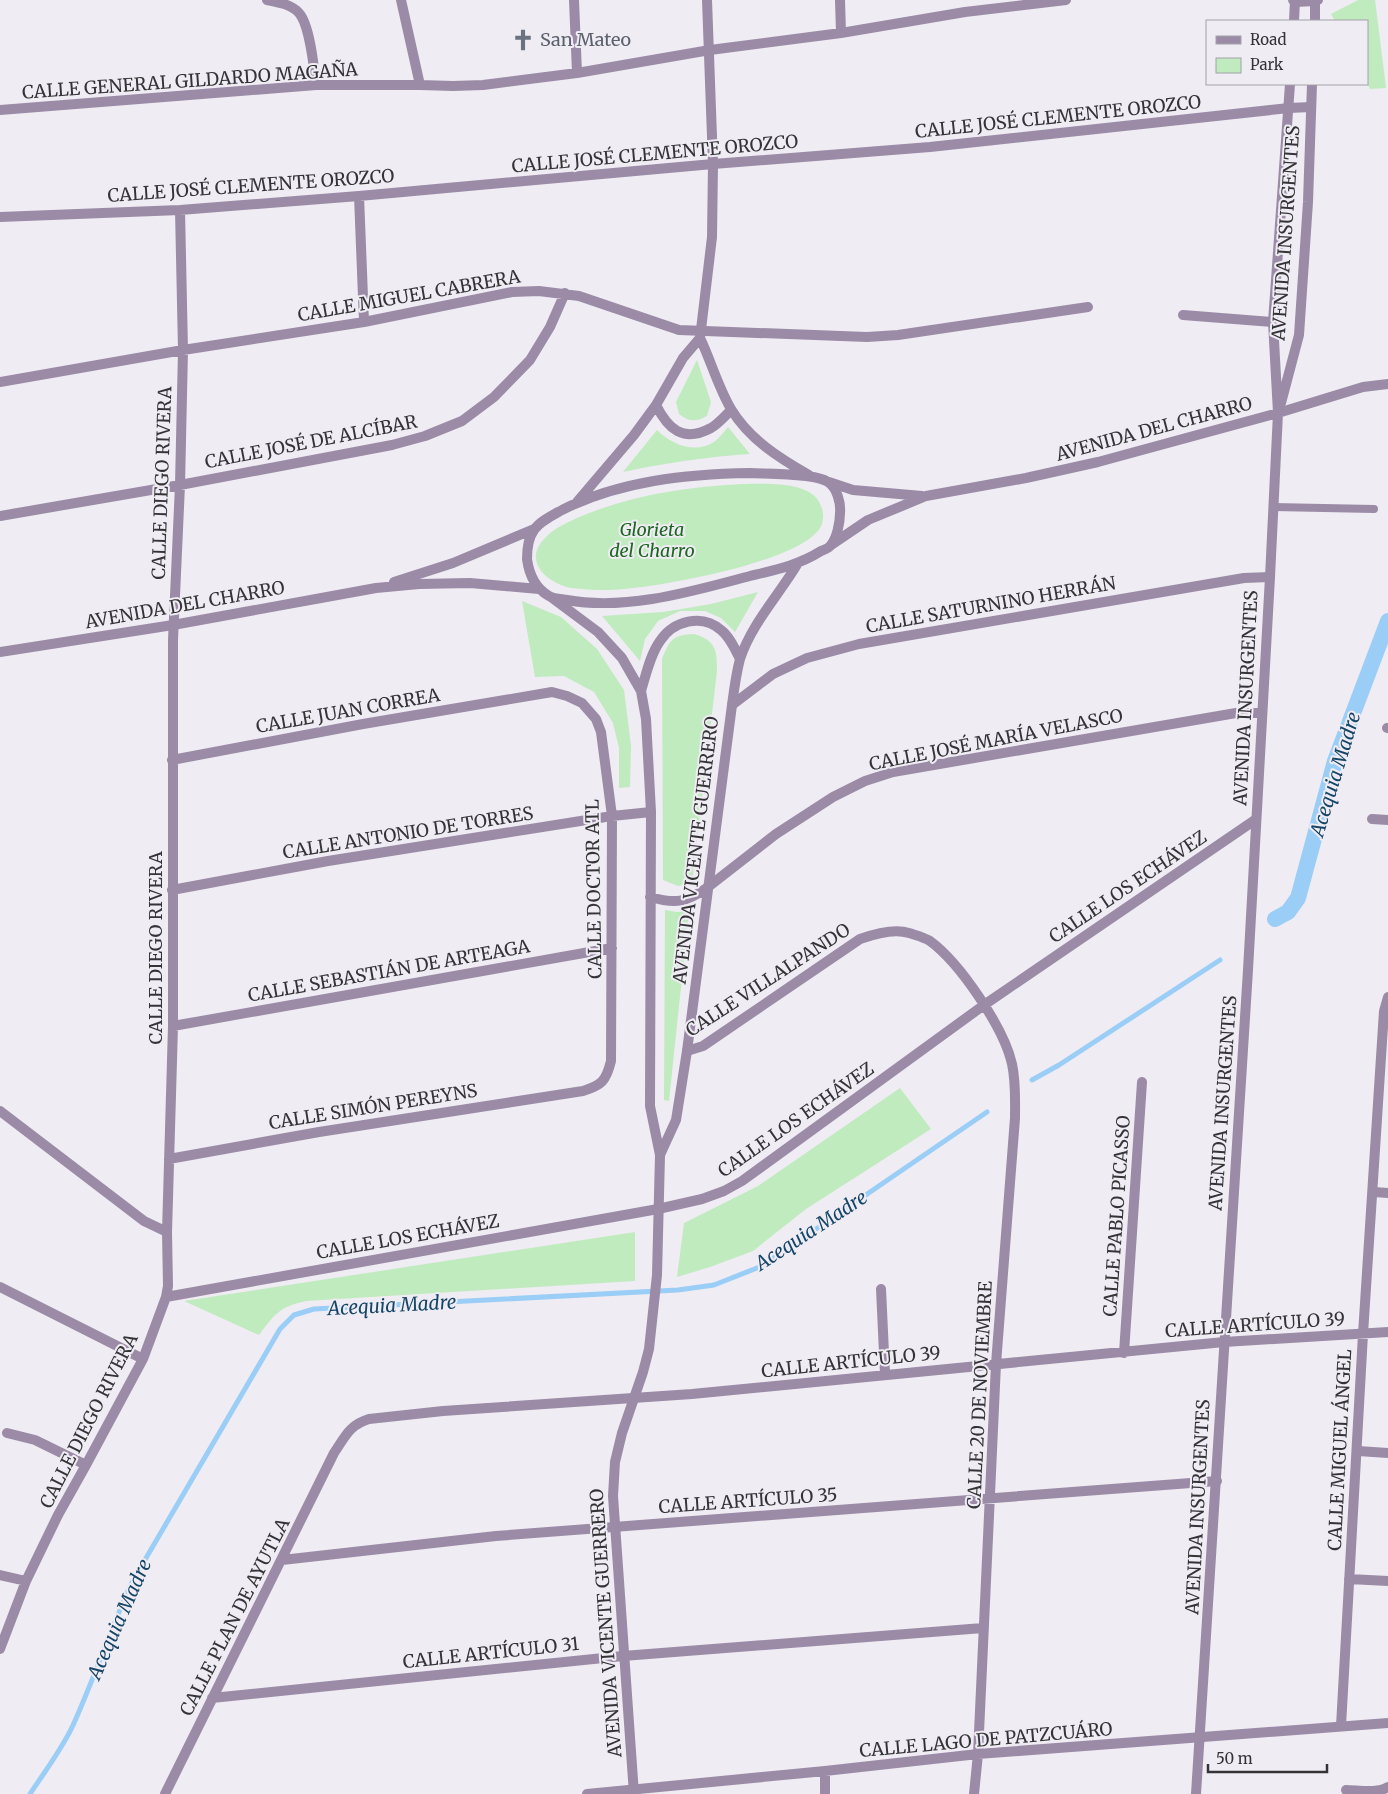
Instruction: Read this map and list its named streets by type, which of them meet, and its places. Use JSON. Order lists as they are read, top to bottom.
{
  "streets": {
    "street": [
      "CALLE GENERAL GILDARDO MAGAÑA",
      "CALLE JOSÉ CLEMENTE OROZCO",
      "AVENIDA INSURGENTES",
      "CALLE MIGUEL CABRERA",
      "AVENIDA DEL CHARRO",
      "CALLE JOSÉ DE ALCÍBAR",
      "CALLE DIEGO RIVERA",
      "CALLE SATURNINO HERRÁN",
      "CALLE JUAN CORREA",
      "CALLE JOSÉ MARÍA VELASCO",
      "CALLE ANTONIO DE TORRES",
      "AVENIDA VICENTE GUERRERO",
      "CALLE LOS ECHÁVEZ",
      "CALLE DOCTOR ATL",
      "CALLE SEBASTIÁN DE ARTEAGA",
      "CALLE VILLALPANDO",
      "CALLE SIMÓN PEREYNS",
      "CALLE PABLO PICASSO",
      "CALLE ARTÍCULO 39",
      "CALLE 20 DE NOVIEMBRE",
      "CALLE MIGUEL ÁNGEL",
      "CALLE ARTÍCULO 35",
      "CALLE PLAN DE AYUTLA",
      "CALLE ARTÍCULO 31",
      "CALLE LAGO DE PATZCUÁRO"
    ]
  },
  "crossings": [
    ["CALLE JOSÉ CLEMENTE OROZCO", "AVENIDA INSURGENTES"],
    ["CALLE JOSÉ CLEMENTE OROZCO", "CALLE DIEGO RIVERA"],
    ["AVENIDA INSURGENTES", "AVENIDA DEL CHARRO"],
    ["AVENIDA INSURGENTES", "CALLE SATURNINO HERRÁN"],
    ["AVENIDA INSURGENTES", "CALLE JOSÉ MARÍA VELASCO"],
    ["AVENIDA INSURGENTES", "CALLE LOS ECHÁVEZ"],
    ["AVENIDA INSURGENTES", "CALLE ARTÍCULO 39"],
    ["AVENIDA INSURGENTES", "CALLE ARTÍCULO 35"],
    ["AVENIDA INSURGENTES", "CALLE LAGO DE PATZCUÁRO"],
    ["CALLE MIGUEL CABRERA", "CALLE JOSÉ DE ALCÍBAR"],
    ["CALLE MIGUEL CABRERA", "CALLE DIEGO RIVERA"],
    ["AVENIDA DEL CHARRO", "CALLE DIEGO RIVERA"],
    ["AVENIDA DEL CHARRO", "AVENIDA VICENTE GUERRERO"],
    ["CALLE JOSÉ DE ALCÍBAR", "CALLE DIEGO RIVERA"],
    ["CALLE DIEGO RIVERA", "CALLE JUAN CORREA"],
    ["CALLE DIEGO RIVERA", "CALLE ANTONIO DE TORRES"],
    ["CALLE DIEGO RIVERA", "CALLE LOS ECHÁVEZ"],
    ["CALLE DIEGO RIVERA", "CALLE SEBASTIÁN DE ARTEAGA"],
    ["CALLE DIEGO RIVERA", "CALLE SIMÓN PEREYNS"],
    ["CALLE SATURNINO HERRÁN", "AVENIDA VICENTE GUERRERO"],
    ["CALLE JUAN CORREA", "CALLE DOCTOR ATL"],
    ["CALLE JOSÉ MARÍA VELASCO", "AVENIDA VICENTE GUERRERO"],
    ["CALLE ANTONIO DE TORRES", "AVENIDA VICENTE GUERRERO"],
    ["CALLE ANTONIO DE TORRES", "CALLE DOCTOR ATL"],
    ["AVENIDA VICENTE GUERRERO", "CALLE LOS ECHÁVEZ"],
    ["AVENIDA VICENTE GUERRERO", "CALLE VILLALPANDO"],
    ["AVENIDA VICENTE GUERRERO", "CALLE ARTÍCULO 39"],
    ["AVENIDA VICENTE GUERRERO", "CALLE ARTÍCULO 35"],
    ["AVENIDA VICENTE GUERRERO", "CALLE ARTÍCULO 31"],
    ["AVENIDA VICENTE GUERRERO", "CALLE LAGO DE PATZCUÁRO"],
    ["CALLE LOS ECHÁVEZ", "CALLE VILLALPANDO"],
    ["CALLE LOS ECHÁVEZ", "CALLE 20 DE NOVIEMBRE"],
    ["CALLE DOCTOR ATL", "CALLE SEBASTIÁN DE ARTEAGA"],
    ["CALLE DOCTOR ATL", "CALLE SIMÓN PEREYNS"],
    ["CALLE VILLALPANDO", "CALLE 20 DE NOVIEMBRE"],
    ["CALLE PABLO PICASSO", "CALLE ARTÍCULO 39"],
    ["CALLE ARTÍCULO 39", "CALLE 20 DE NOVIEMBRE"],
    ["CALLE ARTÍCULO 39", "CALLE MIGUEL ÁNGEL"],
    ["CALLE ARTÍCULO 39", "CALLE PLAN DE AYUTLA"],
    ["CALLE 20 DE NOVIEMBRE", "CALLE ARTÍCULO 35"],
    ["CALLE 20 DE NOVIEMBRE", "CALLE ARTÍCULO 31"],
    ["CALLE 20 DE NOVIEMBRE", "CALLE LAGO DE PATZCUÁRO"],
    ["CALLE MIGUEL ÁNGEL", "CALLE LAGO DE PATZCUÁRO"],
    ["CALLE ARTÍCULO 35", "CALLE PLAN DE AYUTLA"],
    ["CALLE PLAN DE AYUTLA", "CALLE ARTÍCULO 31"]
  ],
  "water": ["Acequia Madre"],
  "parks": ["Glorieta del Charro"],
  "places": {
    "church": ["San Mateo"]
  },
  "legend": ["Road", "Park"],
  "scale_bar": "50 m"
}
